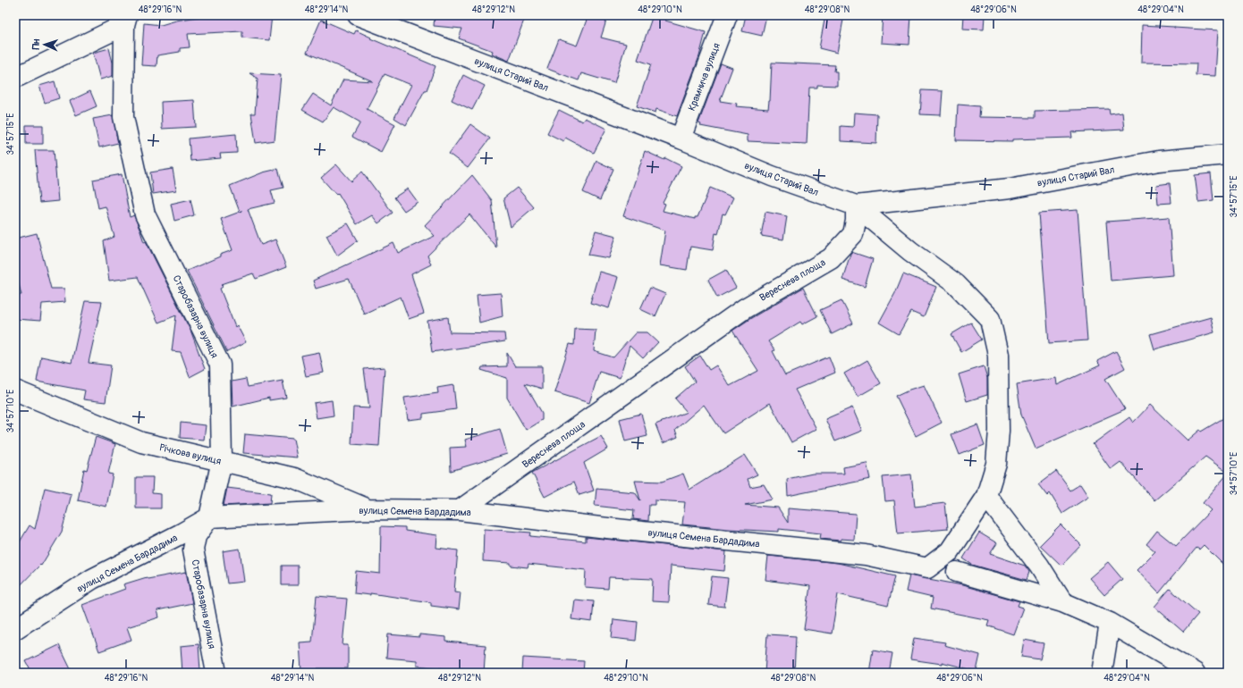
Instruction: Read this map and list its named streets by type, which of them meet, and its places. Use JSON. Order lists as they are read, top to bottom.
{
  "streets": {
    "street": [
      "вулиця Старий Вал",
      "Крамнича вулиця",
      "Вереснева площа",
      "Старобазарна вулиця",
      "Річкова вулиця",
      "вулиця Семена Бардадима"
    ]
  },
  "crossings": [
    ["вулиця Старий Вал", "Крамнича вулиця"],
    ["вулиця Старий Вал", "Вереснева площа"],
    ["Вереснева площа", "вулиця Семена Бардадима"],
    ["Старобазарна вулиця", "Річкова вулиця"],
    ["Старобазарна вулиця", "вулиця Семена Бардадима"],
    ["Річкова вулиця", "вулиця Семена Бардадима"]
  ],
  "north": "left",
  "coordinates": [
    "48°29'16\"N",
    "48°29'14\"N",
    "48°29'12\"N",
    "48°29'10\"N",
    "48°29'08\"N",
    "48°29'06\"N",
    "48°29'04\"N",
    "34°57'15\"E",
    "34°57'10\"E"
  ]
}
